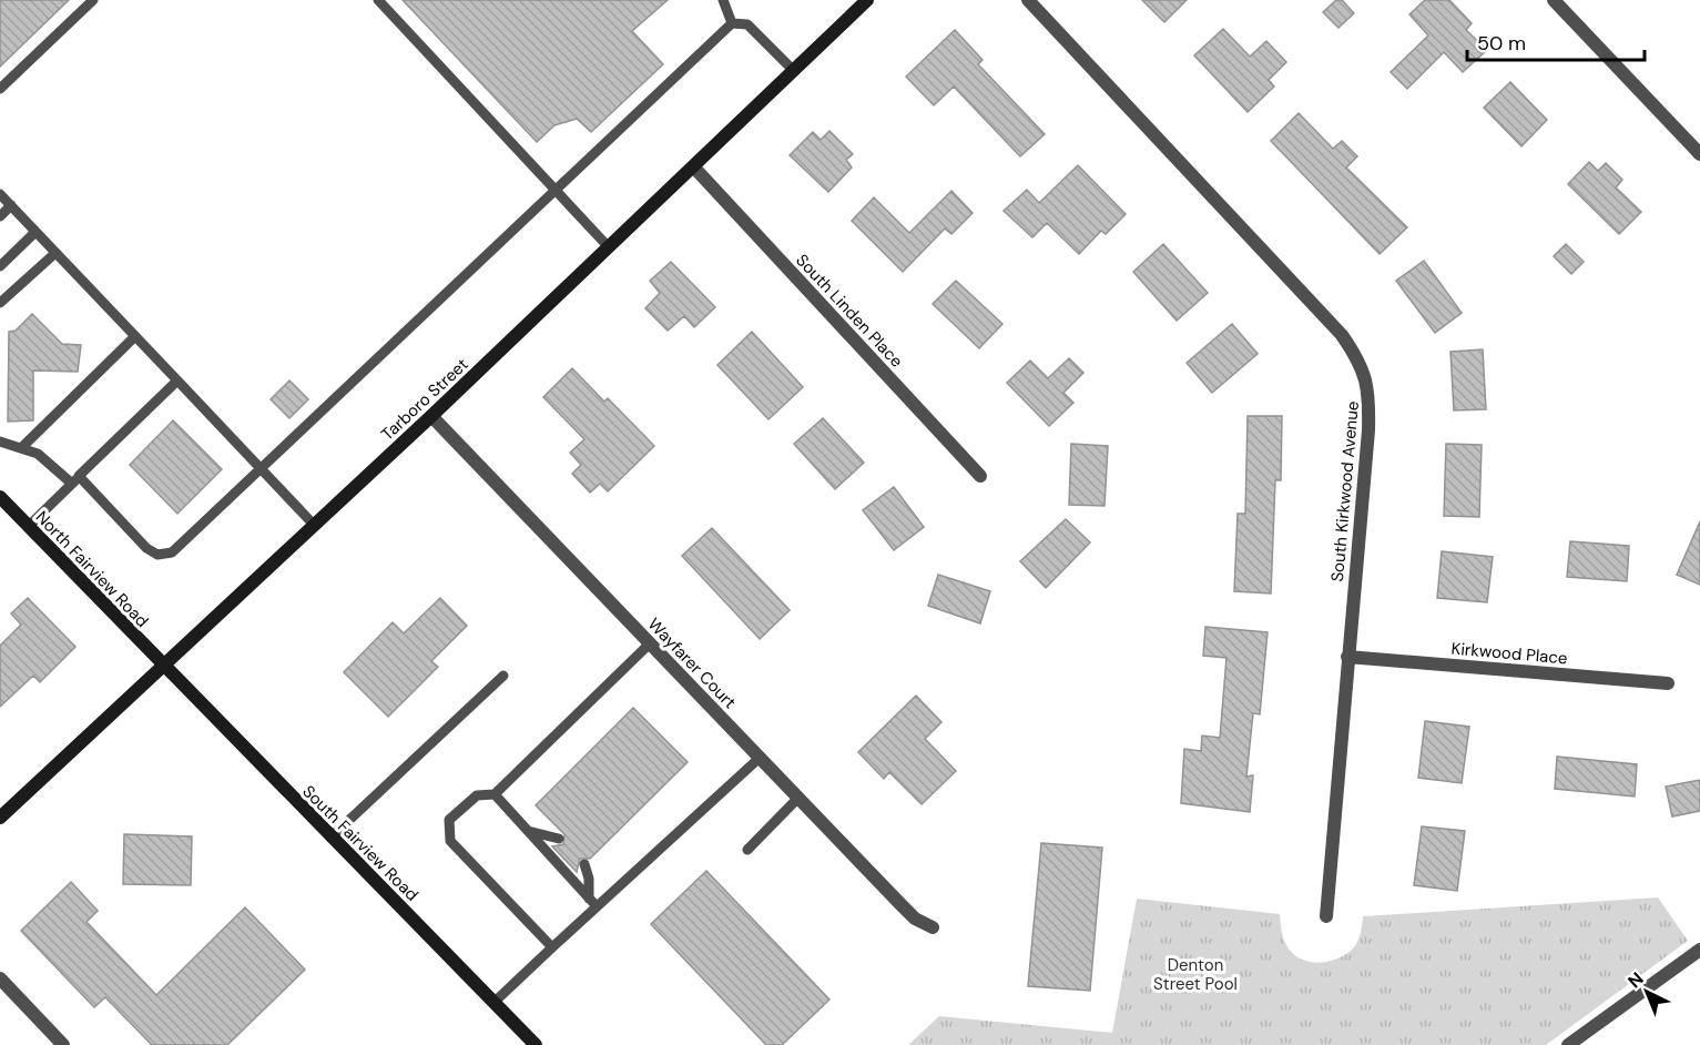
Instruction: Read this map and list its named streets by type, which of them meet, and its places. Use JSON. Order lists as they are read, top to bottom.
{
  "streets": {
    "street": [
      "South Linden Place",
      "Tarboro Street",
      "South Kirkwood Avenue",
      "North Fairview Road",
      "Kirkwood Place",
      "Wayfarer Court",
      "South Fairview Road"
    ]
  },
  "crossings": [
    ["South Linden Place", "Tarboro Street"],
    ["Tarboro Street", "North Fairview Road"],
    ["Tarboro Street", "Wayfarer Court"],
    ["Tarboro Street", "South Fairview Road"],
    ["South Kirkwood Avenue", "Kirkwood Place"],
    ["North Fairview Road", "South Fairview Road"]
  ],
  "parks": ["Denton Street Pool"],
  "scale_bar": "50 m",
  "north": "top left"
}
